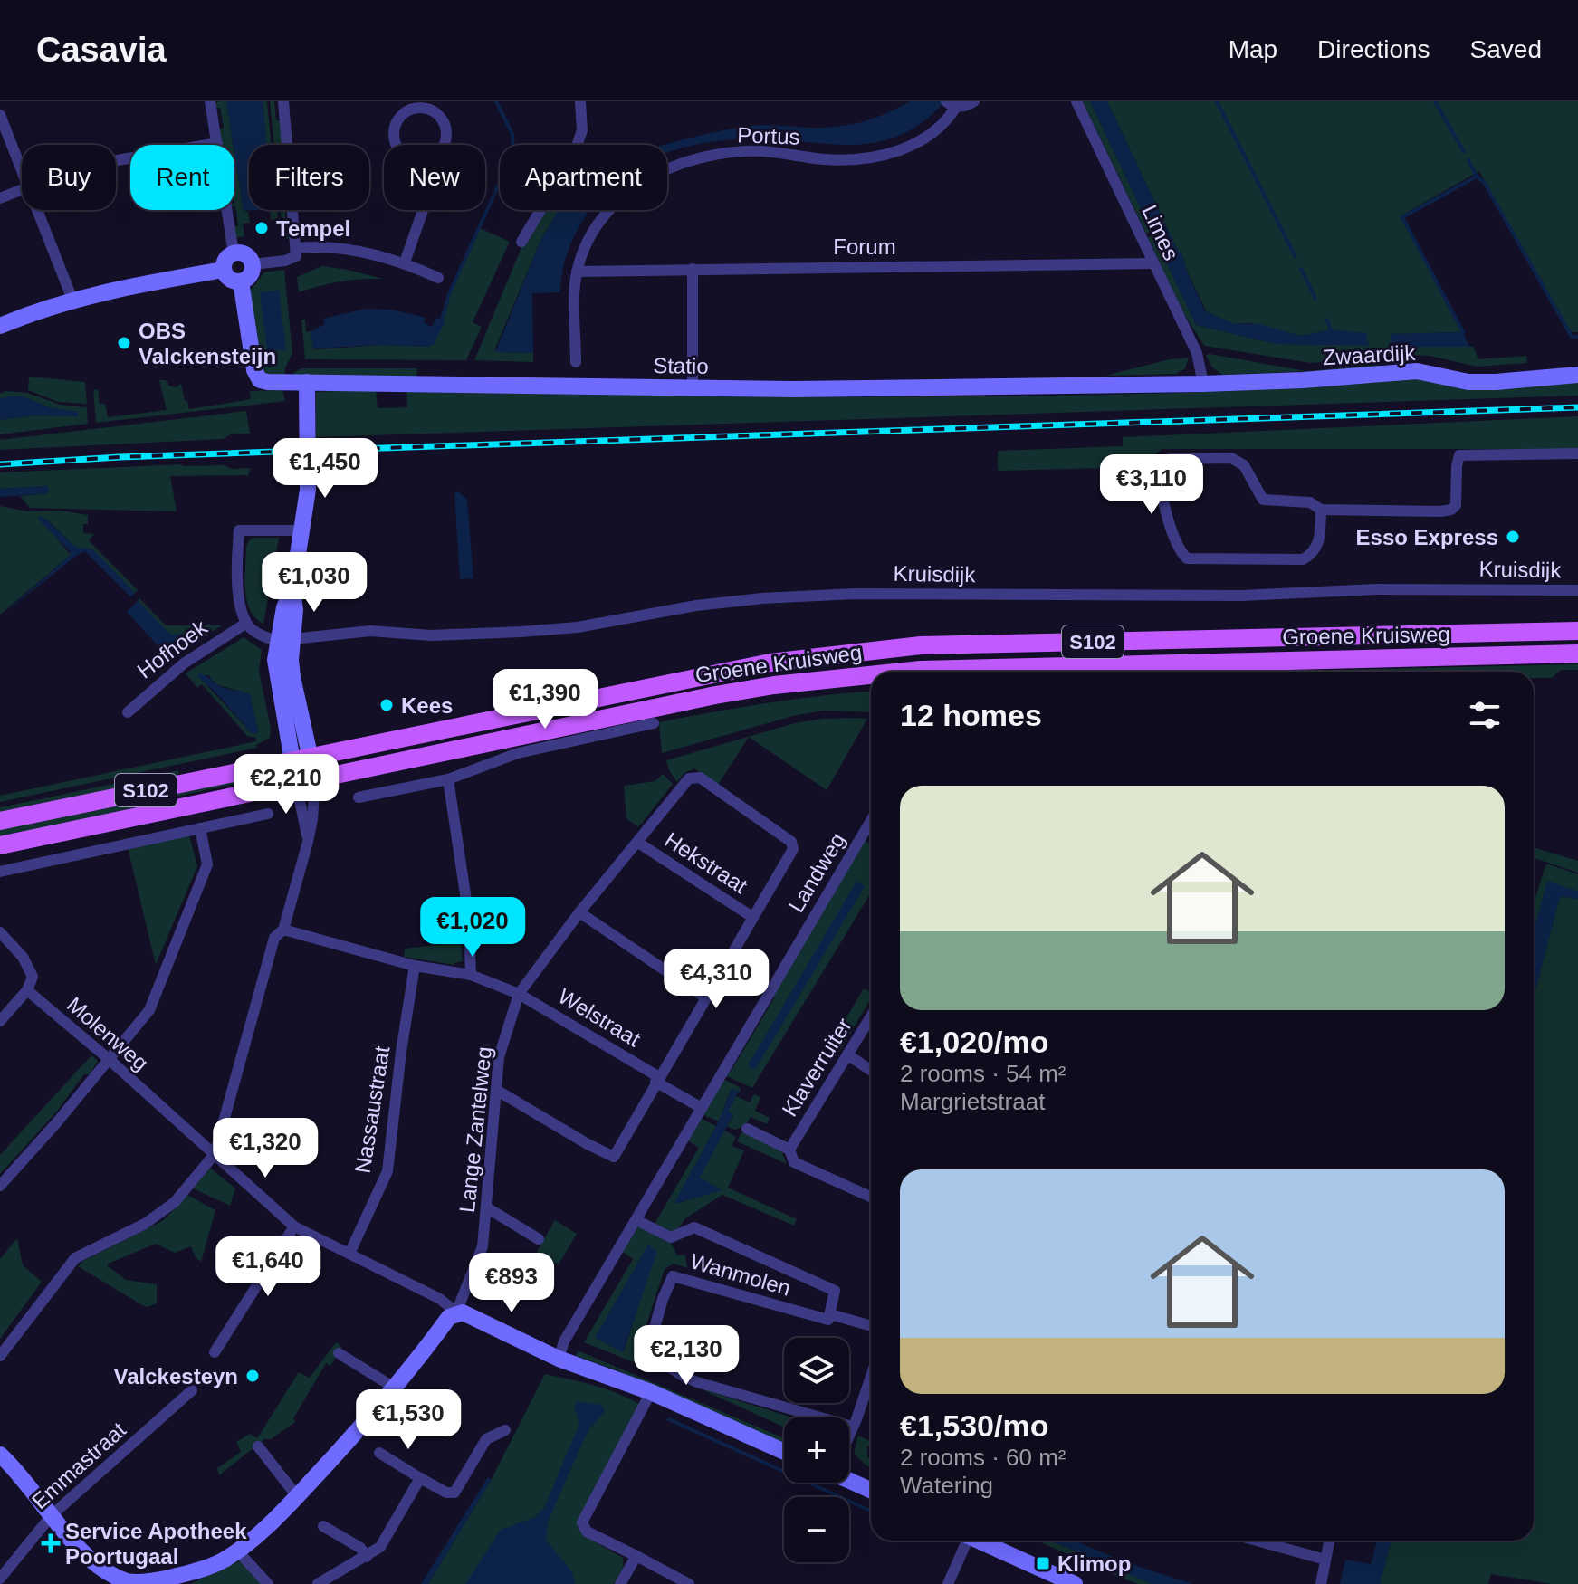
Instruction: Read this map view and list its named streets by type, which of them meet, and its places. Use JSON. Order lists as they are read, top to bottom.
{
  "streets": {
    "main road": ["Groene Kruisweg", "S102"],
    "street": [
      "Portus",
      "Limes",
      "Forum",
      "Zwaardijk",
      "Statio",
      "Kruisdijk",
      "Hofhoek",
      "Hekstraat",
      "Landweg",
      "Welstraat",
      "Molenweg",
      "Klaverruiter",
      "Nassaustraat",
      "Lange Zantelweg",
      "Wanmolen",
      "Emmastraat"
    ]
  },
  "crossings": [
    ["Portus", "Forum"],
    ["Limes", "Forum"],
    ["Limes", "Zwaardijk"],
    ["Limes", "Statio"],
    ["Zwaardijk", "Statio"],
    ["Hekstraat", "Lange Zantelweg"],
    ["Landweg", "Wanmolen"],
    ["Welstraat", "Nassaustraat"],
    ["Welstraat", "Lange Zantelweg"],
    ["Molenweg", "Nassaustraat"],
    ["Molenweg", "Lange Zantelweg"]
  ],
  "places": {
    "other": [
      "Tempel",
      "OBS Valckensteijn",
      "Esso Express",
      "Kees",
      "Valckesteyn"
    ],
    "health": ["Service Apotheek Poortugaal"],
    "transit": ["Klimop"]
  },
  "page": {
    "header": "Casavia",
    "nav": ["Map", "Directions", "Saved"],
    "chip": [
      "Buy",
      "Rent",
      "Filters",
      "New",
      "Apartment"
    ],
    "price": [
      "€1,450",
      "€3,110",
      "€1,030",
      "€1,390",
      "€2,210",
      "€1,020",
      "€4,310",
      "€1,320",
      "€1,640",
      "€893",
      "€2,130",
      "€1,530"
    ],
    "heading": "12 homes",
    "list": [
      {
        "name": "€1,020/mo",
        "note": "2 rooms · 54 m² · Margrietstraat"
      },
      {
        "name": "€1,530/mo",
        "note": "2 rooms · 60 m² · Watering"
      }
    ],
    "map_buttons": ["+", "−"]
  }
}
